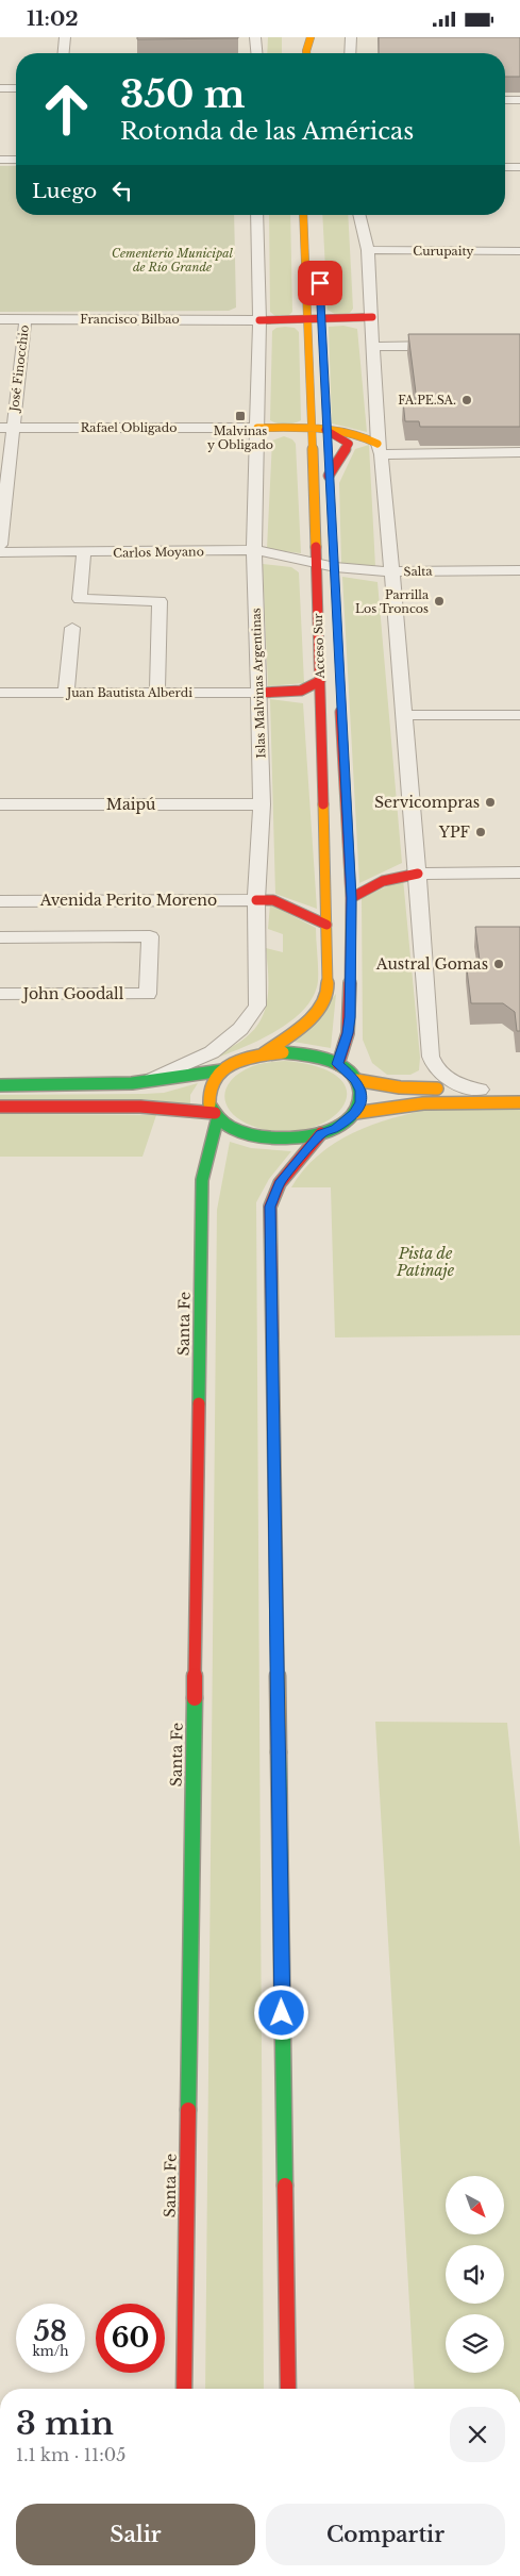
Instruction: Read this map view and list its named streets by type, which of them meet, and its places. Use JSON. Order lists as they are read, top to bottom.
{
  "streets": {
    "main road": ["Acceso Sur", "Santa Fe"],
    "street": [
      "Curupaity",
      "Francisco Bilbao",
      "José Finocchio",
      "Rafael Obligado",
      "Carlos Moyano",
      "Salta",
      "Islas Malvinas Argentinas",
      "Juan Bautista Alberdi",
      "Maipú",
      "Avenida Perito Moreno",
      "John Goodall"
    ]
  },
  "crossings": [
    ["Francisco Bilbao", "José Finocchio"],
    ["Francisco Bilbao", "Islas Malvinas Argentinas"],
    ["José Finocchio", "Rafael Obligado"],
    ["Rafael Obligado", "Islas Malvinas Argentinas"],
    ["Carlos Moyano", "Salta"],
    ["Carlos Moyano", "Acceso Sur"],
    ["Carlos Moyano", "Islas Malvinas Argentinas"],
    ["Salta", "Acceso Sur"],
    ["Acceso Sur", "Santa Fe"],
    ["Islas Malvinas Argentinas", "Juan Bautista Alberdi"],
    ["Islas Malvinas Argentinas", "Maipú"],
    ["Islas Malvinas Argentinas", "Avenida Perito Moreno"]
  ],
  "parks": ["Cementerio Municipal de Río Grande", "Pista de Patinaje"],
  "places": {
    "other": [
      "FA.PE.SA.",
      "Parrilla Los Troncos",
      "Servicompras",
      "YPF",
      "Austral Gomas"
    ],
    "transit": ["Malvinas y Obligado"]
  },
  "north": "bottom right",
  "page": {
    "status": "11:02",
    "turn": ["350 m", "Rotonda de las Américas"],
    "then": "Luego",
    "speed": "58 km/h",
    "limit": "60",
    "heading": ["3 min", "1.1 km · 11:05"],
    "buttons": ["Salir", "Compartir"]
  }
}
